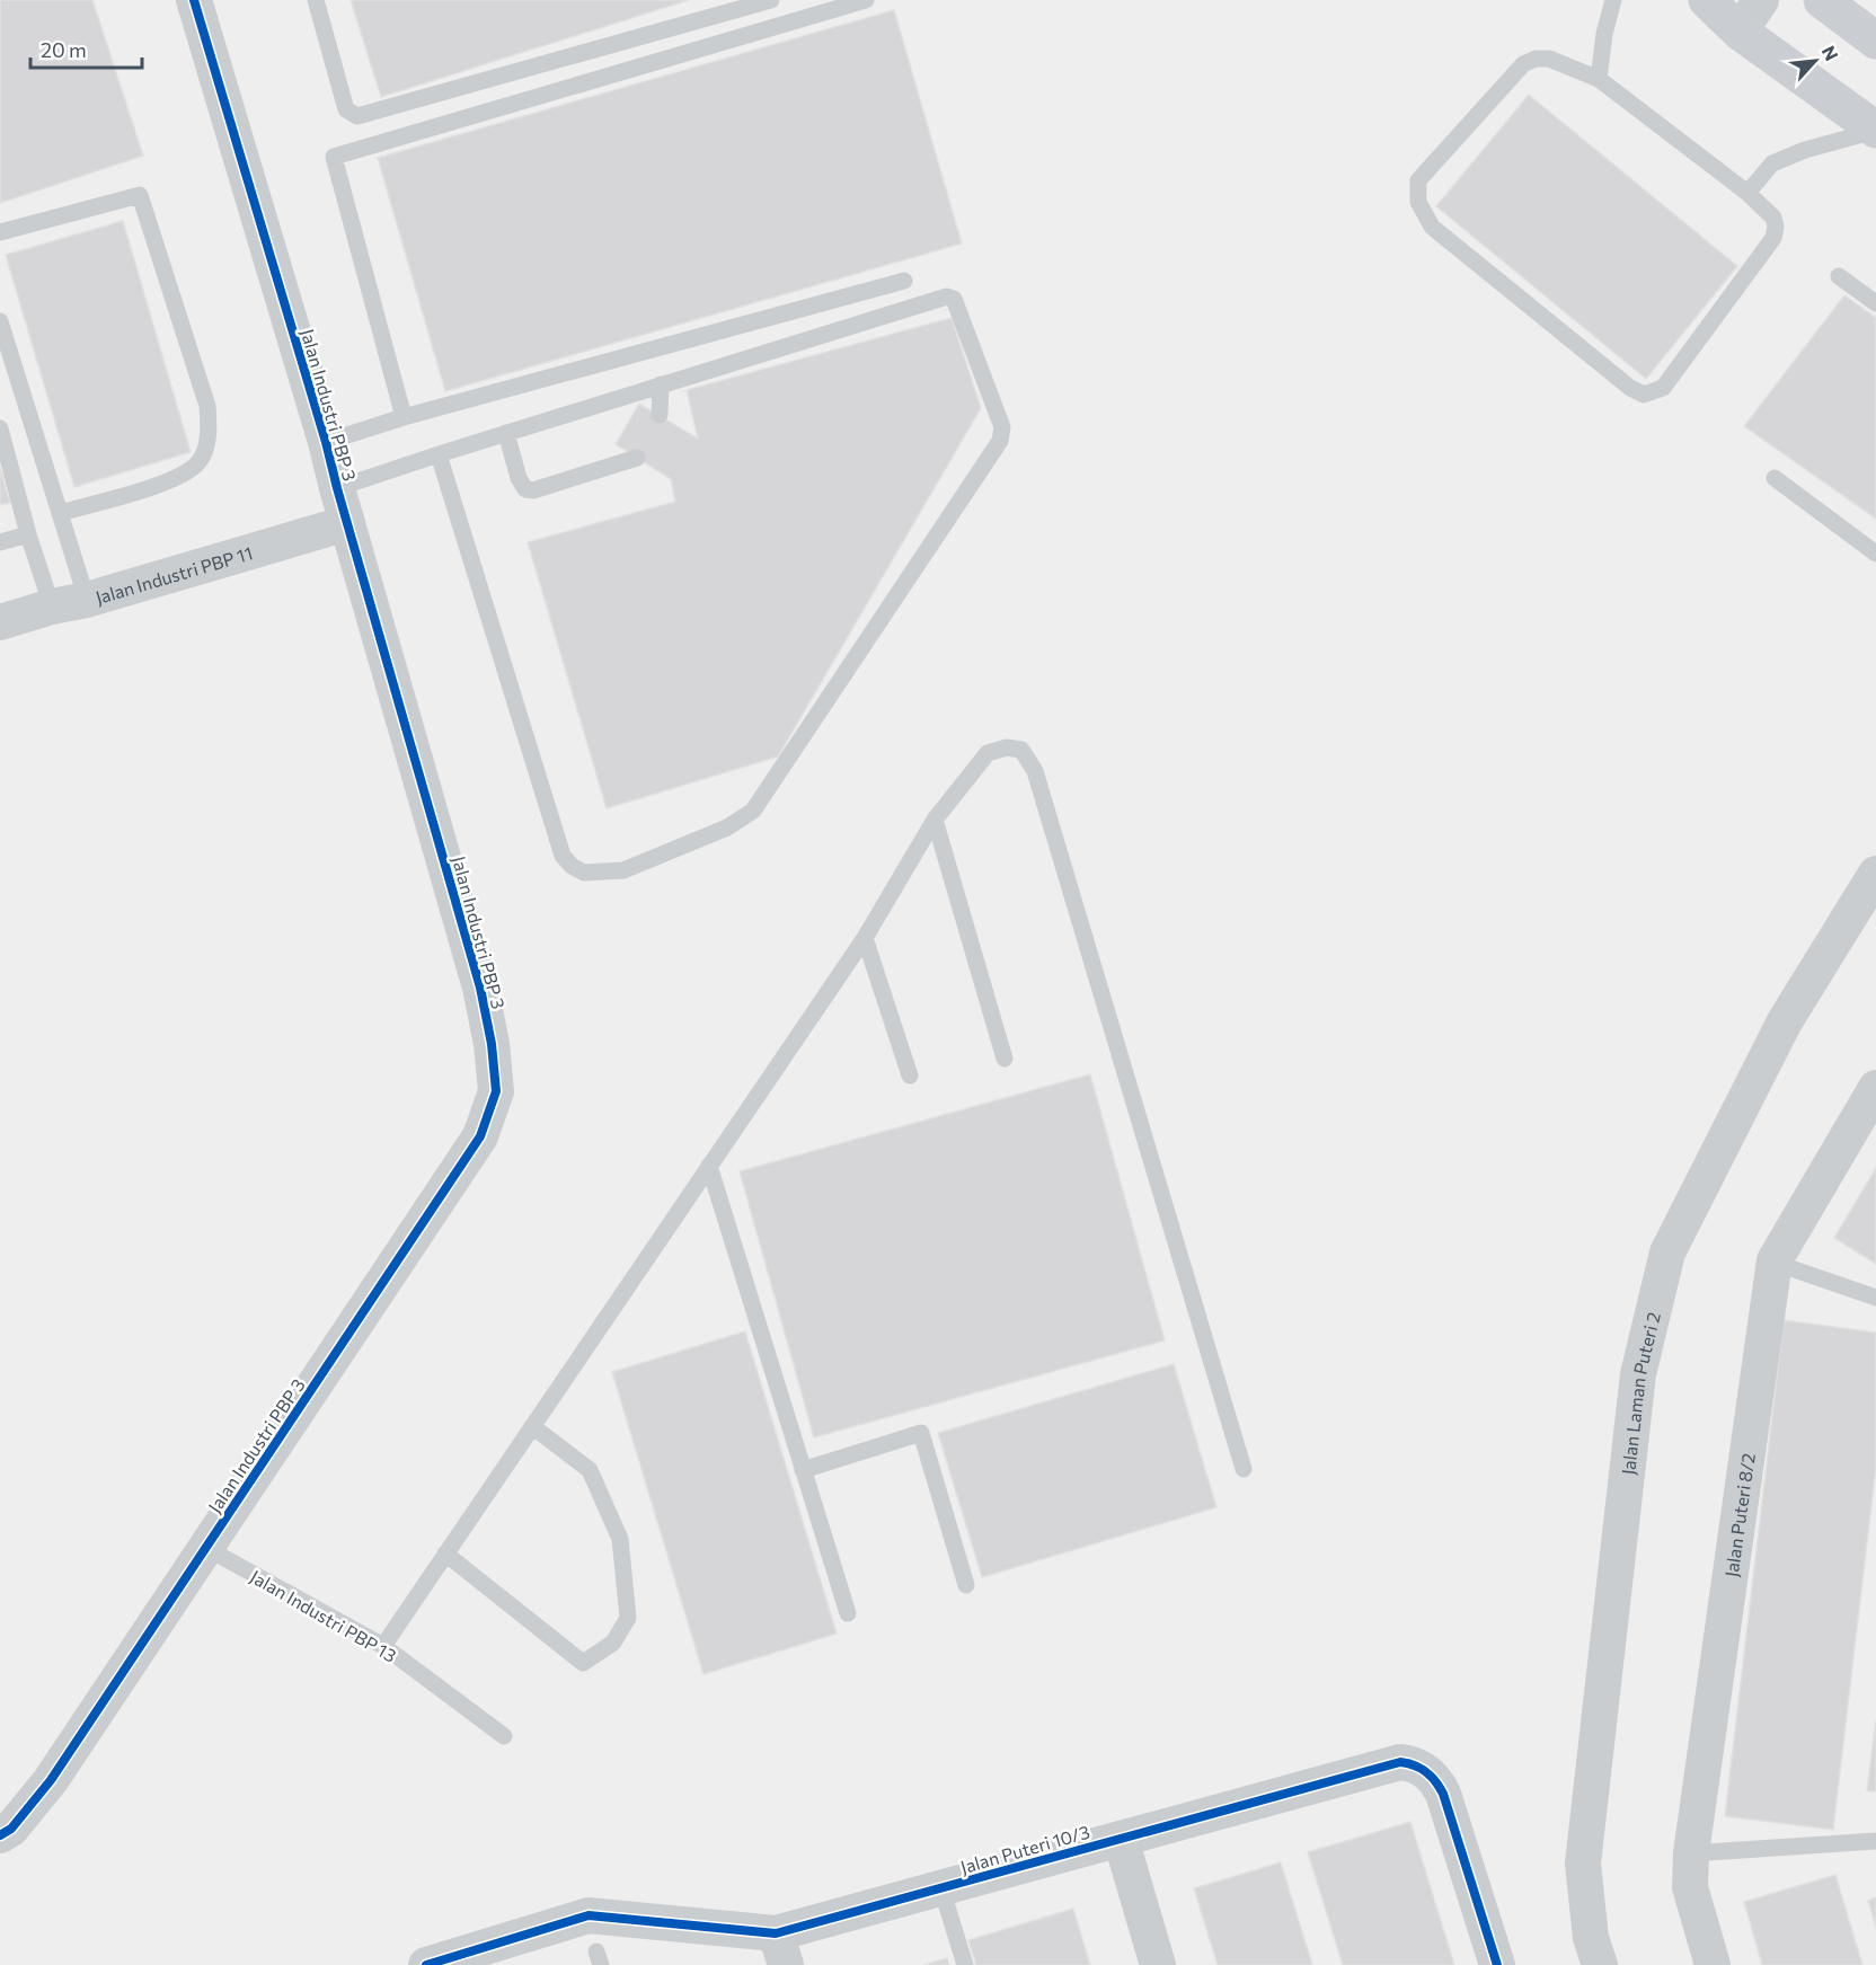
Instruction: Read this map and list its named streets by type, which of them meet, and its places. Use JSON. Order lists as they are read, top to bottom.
{
  "streets": {
    "street": [
      "Jalan Industri PBP 3",
      "Jalan Industri PBP 11",
      "Jalan Laman Puteri 2",
      "Jalan Puteri 8/2",
      "Jalan Puteri 10/3"
    ],
    "lane": ["Jalan Industri PBP 13"]
  },
  "crossings": [
    ["Jalan Industri PBP 3", "Jalan Industri PBP 11"],
    ["Jalan Industri PBP 3", "Jalan Industri PBP 13"]
  ],
  "scale_bar": "20 m",
  "north": "top right"
}
